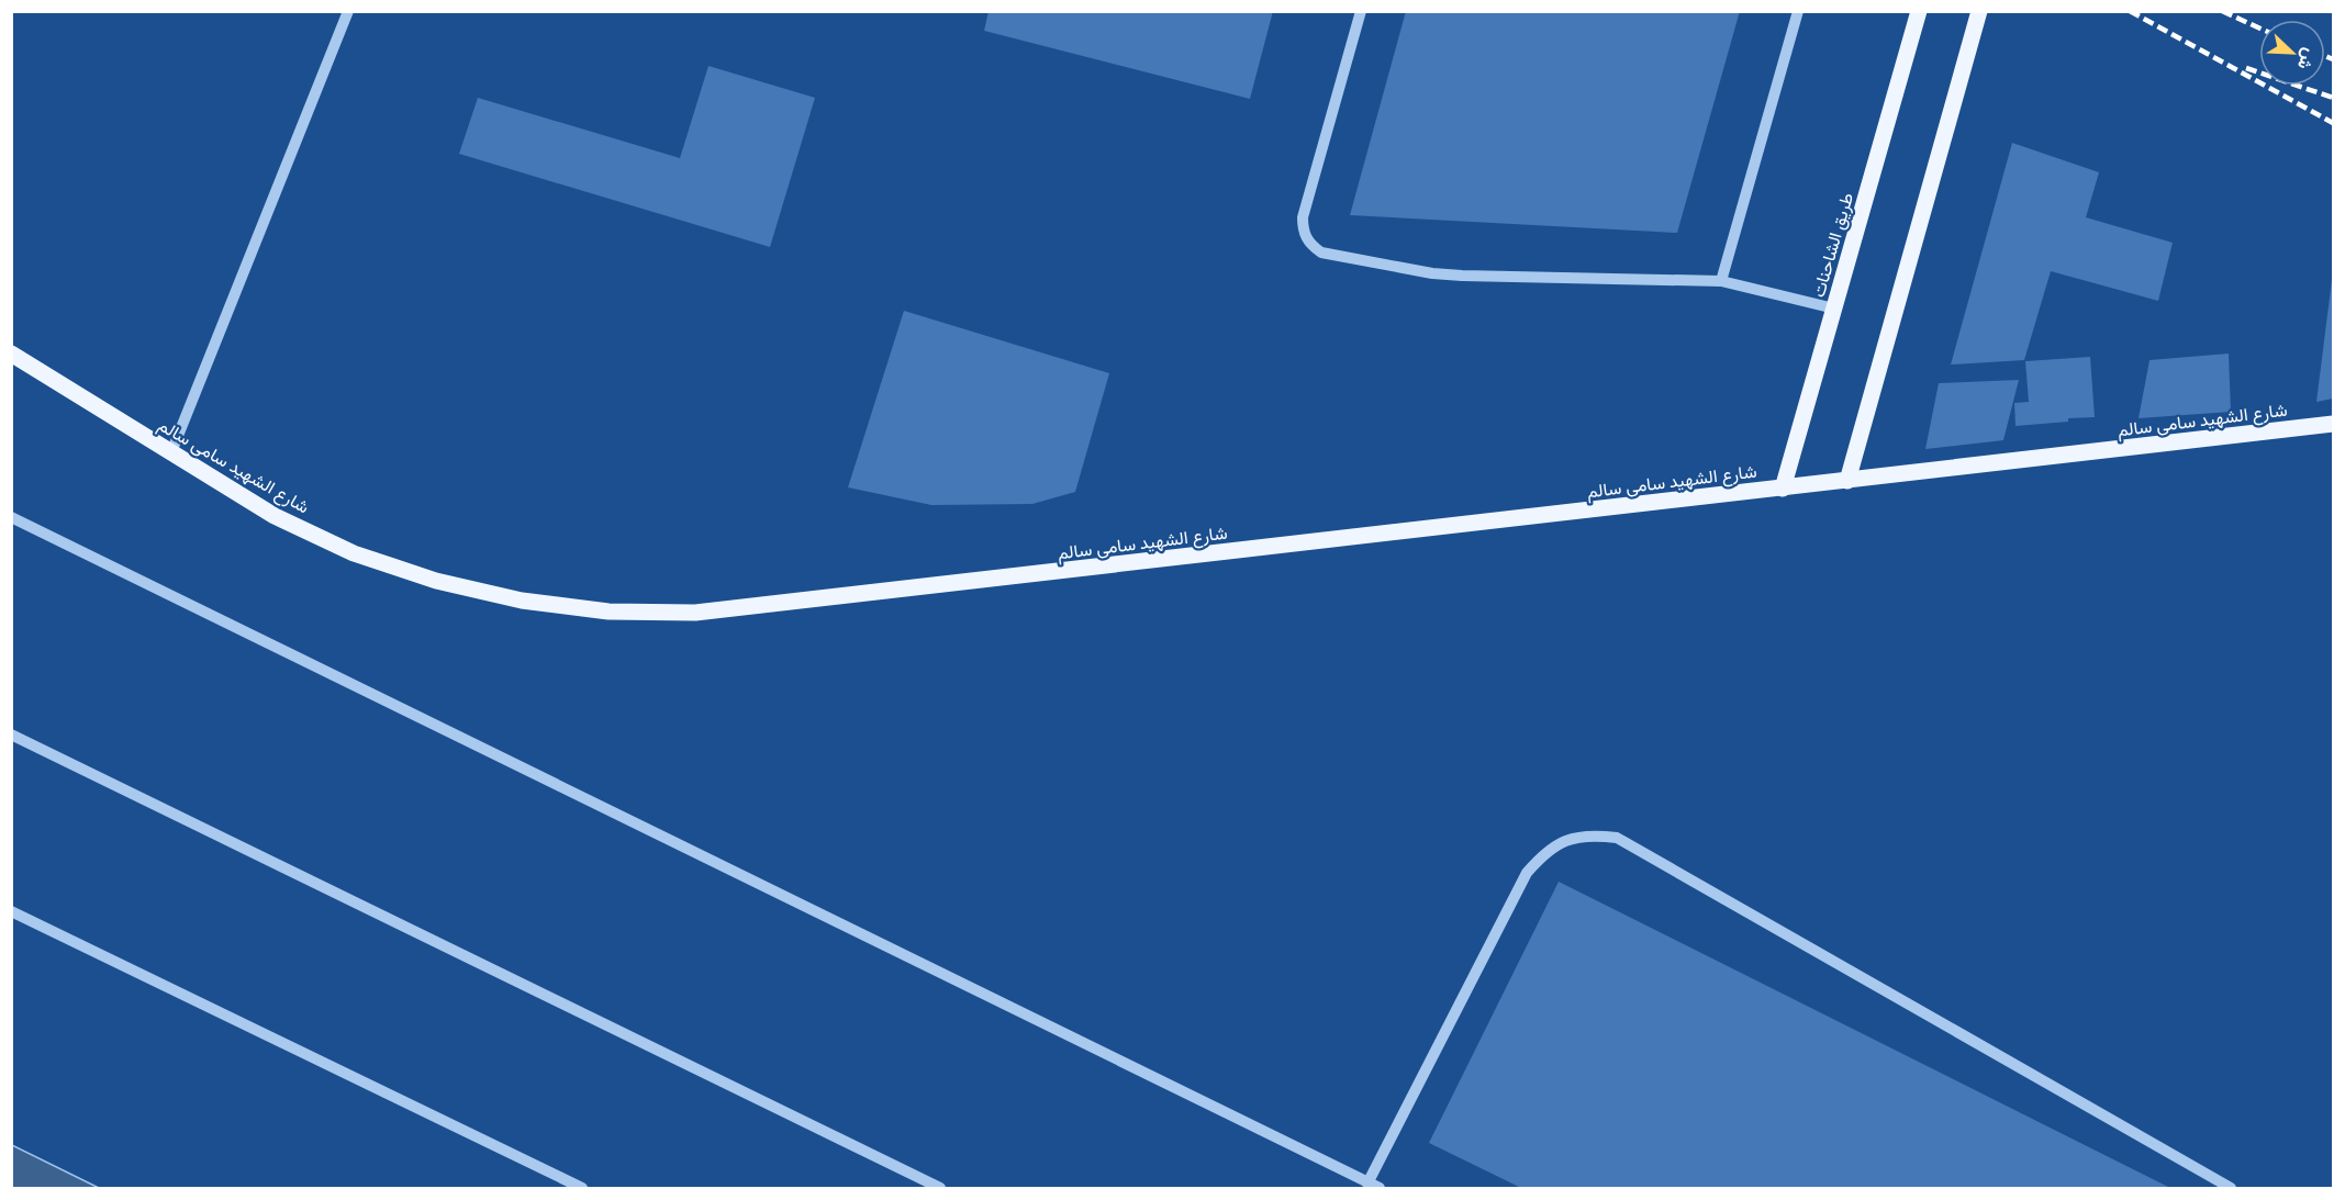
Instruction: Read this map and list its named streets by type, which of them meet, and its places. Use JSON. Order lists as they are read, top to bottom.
{
  "streets": {
    "main road": ["طريق الشاحنات", "شارع الشهيد سامى سالم"]
  },
  "crossings": [
    ["طريق الشاحنات", "شارع الشهيد سامى سالم"]
  ],
  "north": "bottom right"
}
